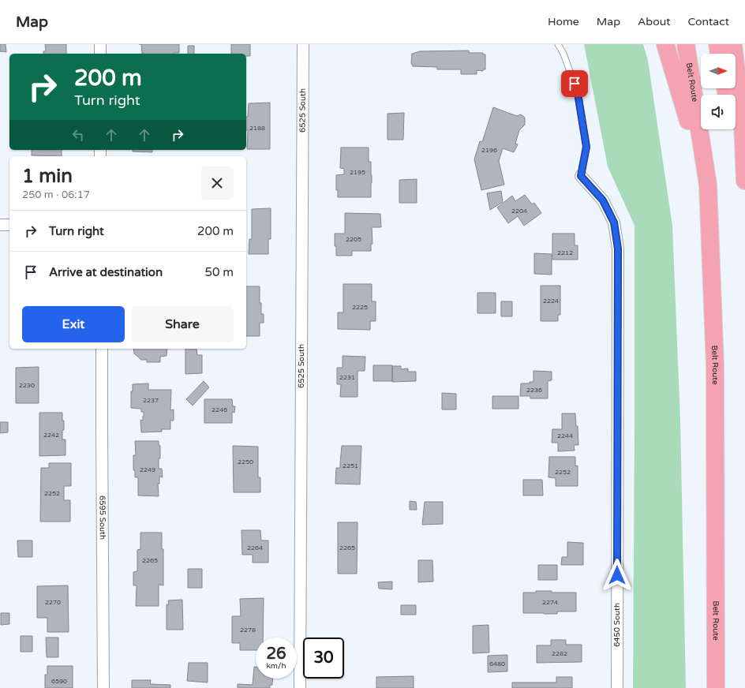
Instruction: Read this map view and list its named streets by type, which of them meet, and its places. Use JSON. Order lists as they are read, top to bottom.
{
  "streets": {
    "highway": ["Belt Route"],
    "street": ["6525 South", "6595 South", "6450 South"]
  },
  "house_numbers": [
    "2188",
    "2196",
    "2195",
    "2204",
    "2205",
    "2212",
    "2224",
    "2225",
    "2231",
    "2230",
    "2236",
    "2237",
    "2246",
    "2242",
    "2244",
    "2250",
    "2251",
    "2249",
    "2252",
    "2252",
    "2264",
    "2265",
    "2265",
    "2270",
    "2274",
    "2278",
    "2282",
    "6480",
    "6590"
  ],
  "north": "right",
  "page": {
    "header": "Map",
    "nav": [
      "Home",
      "Map",
      "About",
      "Contact"
    ],
    "turn": ["200 m", "Turn right"],
    "heading": ["1 min", "250 m · 06:17"],
    "list": [
      {
        "name": "Turn right",
        "value": "200 m"
      },
      {
        "name": "Arrive at destination",
        "value": "50 m"
      }
    ],
    "buttons": ["Exit", "Share"],
    "speed": "26 km/h",
    "limit": "30"
  }
}
